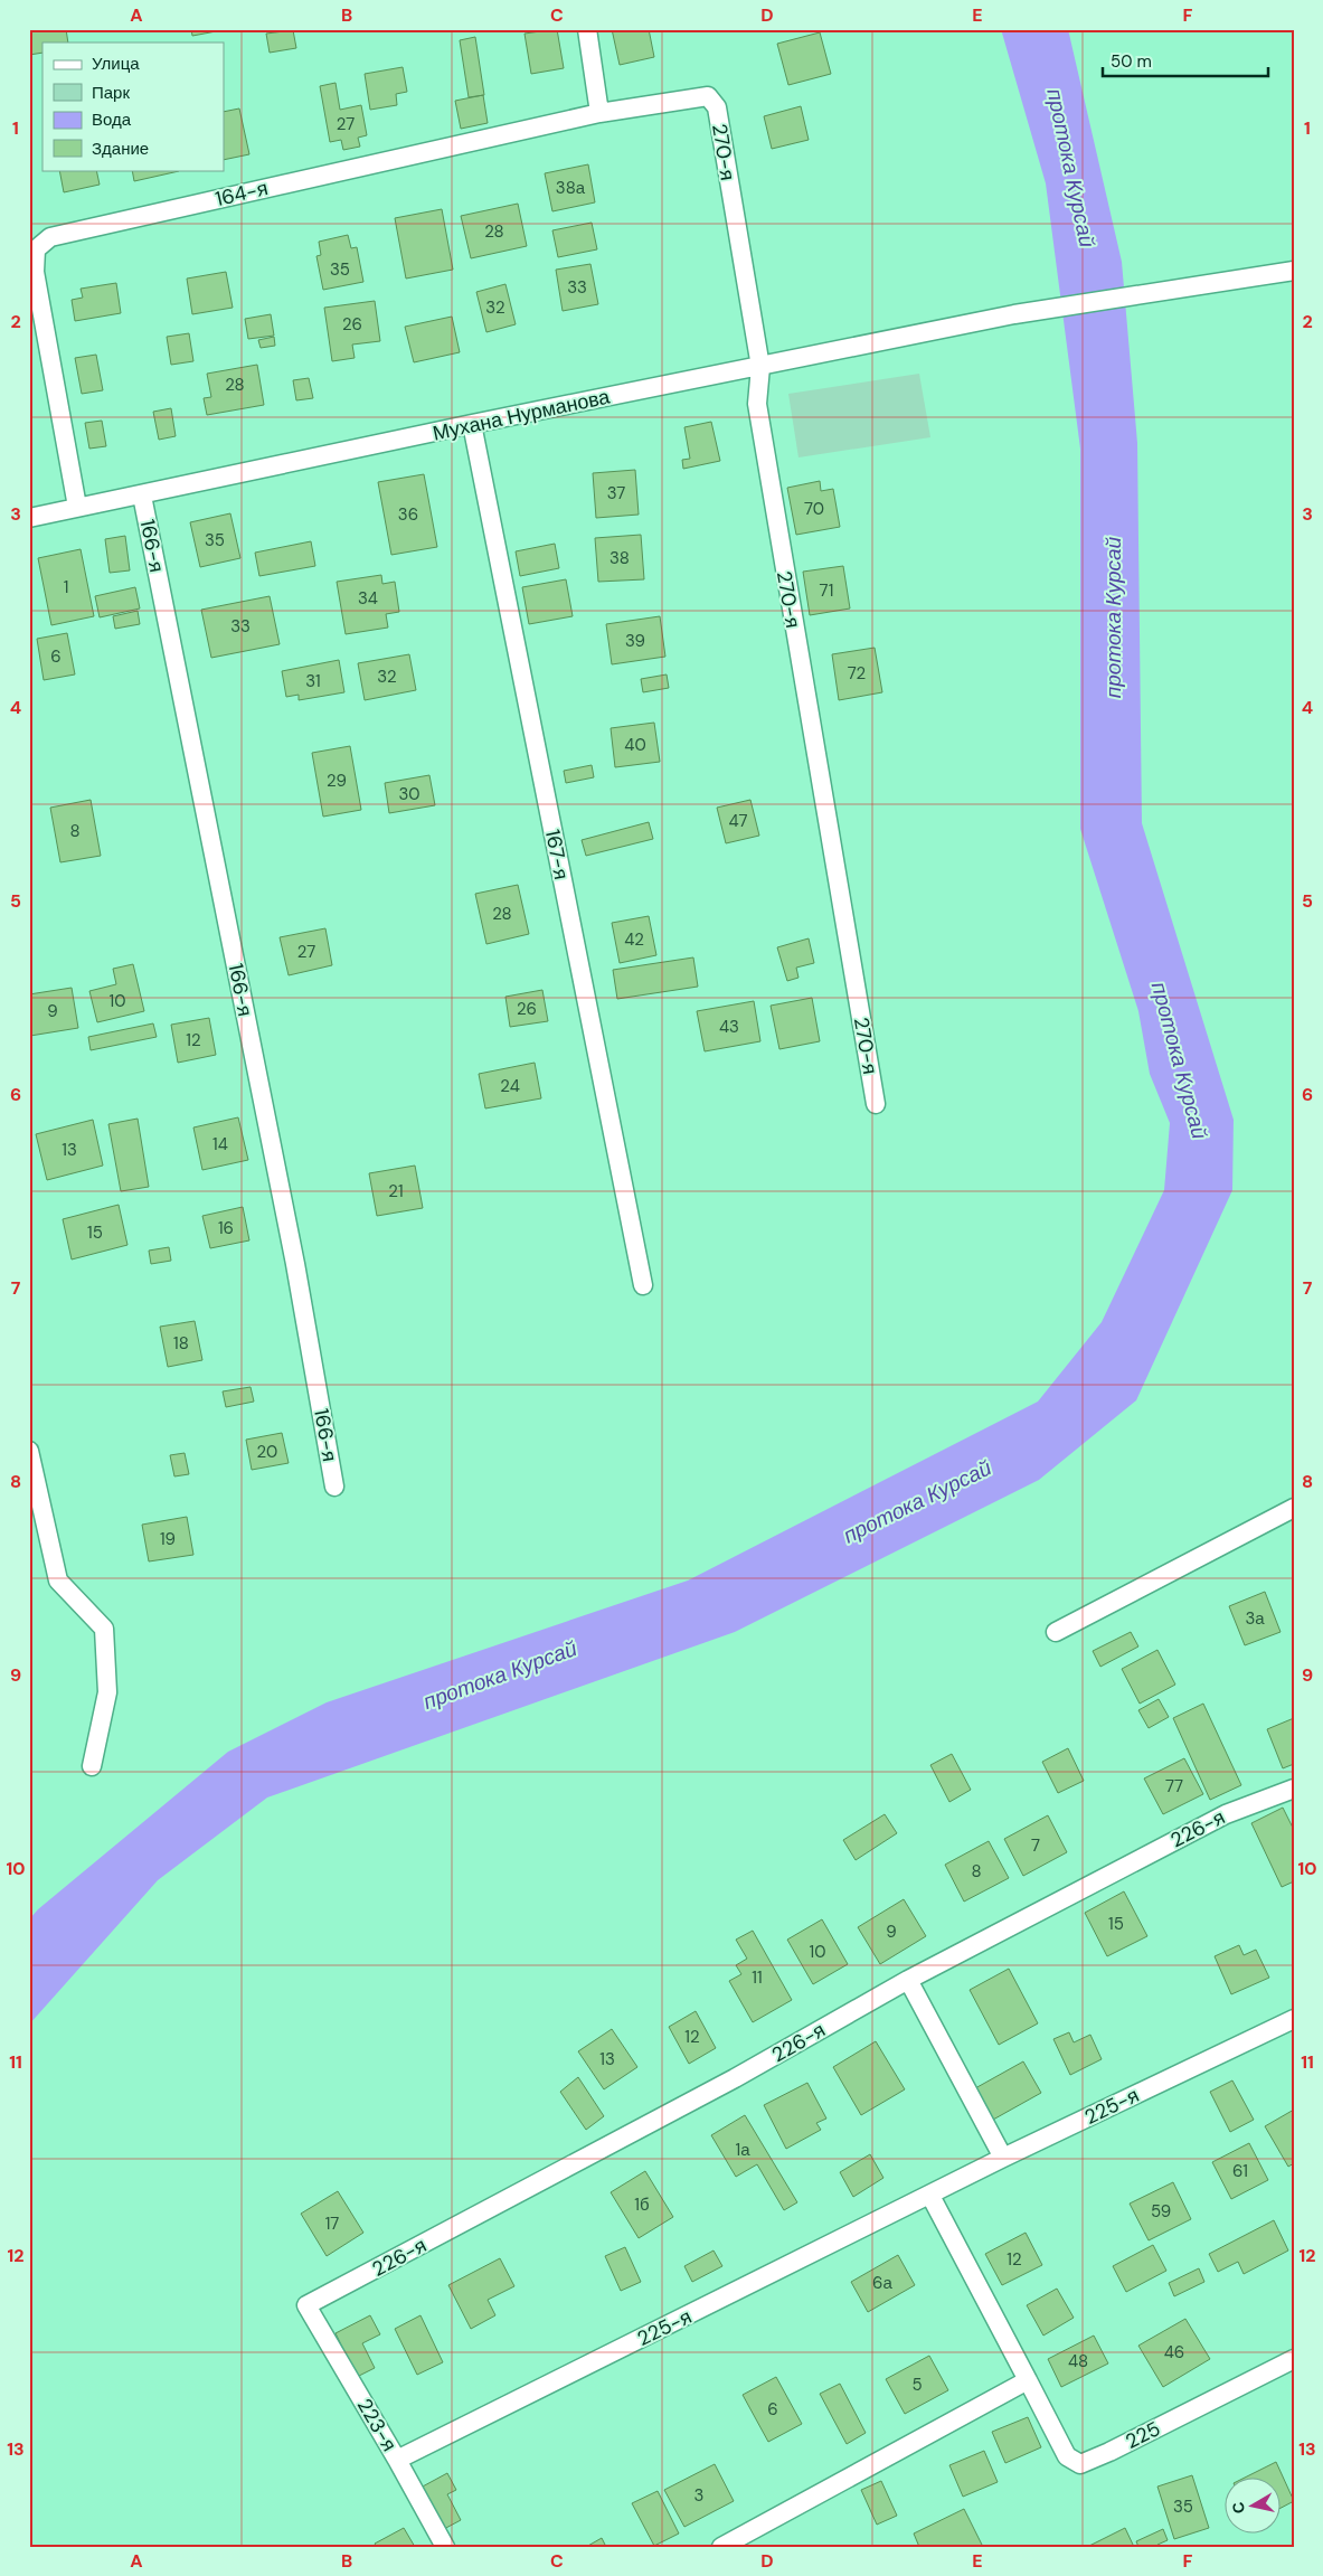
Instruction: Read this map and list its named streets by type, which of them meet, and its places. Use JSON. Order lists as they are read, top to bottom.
{
  "streets": {
    "street": [
      "270-я",
      "164-я",
      "Мухана Нурманова",
      "166-я",
      "167-я",
      "226-я",
      "225-я",
      "223-я",
      "225"
    ]
  },
  "crossings": [
    ["270-я", "164-я"],
    ["270-я", "Мухана Нурманова"],
    ["164-я", "Мухана Нурманова"],
    ["Мухана Нурманова", "166-я"],
    ["Мухана Нурманова", "167-я"],
    ["226-я", "223-я"],
    ["225-я", "223-я"]
  ],
  "water": ["протока Курсай"],
  "house_numbers": [
    "27",
    "38а",
    "28",
    "35",
    "33",
    "32",
    "26",
    "28",
    "37",
    "70",
    "36",
    "35",
    "38",
    "1",
    "71",
    "34",
    "33",
    "39",
    "6",
    "72",
    "32",
    "31",
    "40",
    "29",
    "30",
    "47",
    "8",
    "28",
    "42",
    "27",
    "10",
    "26",
    "9",
    "43",
    "12",
    "24",
    "14",
    "13",
    "21",
    "16",
    "15",
    "18",
    "20",
    "19",
    "3а",
    "77",
    "7",
    "8",
    "15",
    "9",
    "10",
    "11",
    "12",
    "13",
    "1а",
    "61",
    "1б",
    "59",
    "17",
    "12",
    "6а",
    "46",
    "48",
    "5",
    "6",
    "3",
    "35"
  ],
  "legend": [
    "Улица",
    "Парк",
    "Вода",
    "Здание"
  ],
  "scale_bar": "50 m",
  "north": "left",
  "grid": {
    "columns": [
      "A",
      "B",
      "C",
      "D",
      "E",
      "F"
    ],
    "rows": [
      "1",
      "2",
      "3",
      "4",
      "5",
      "6",
      "7",
      "8",
      "9",
      "10",
      "11",
      "12",
      "13"
    ]
  }
}
